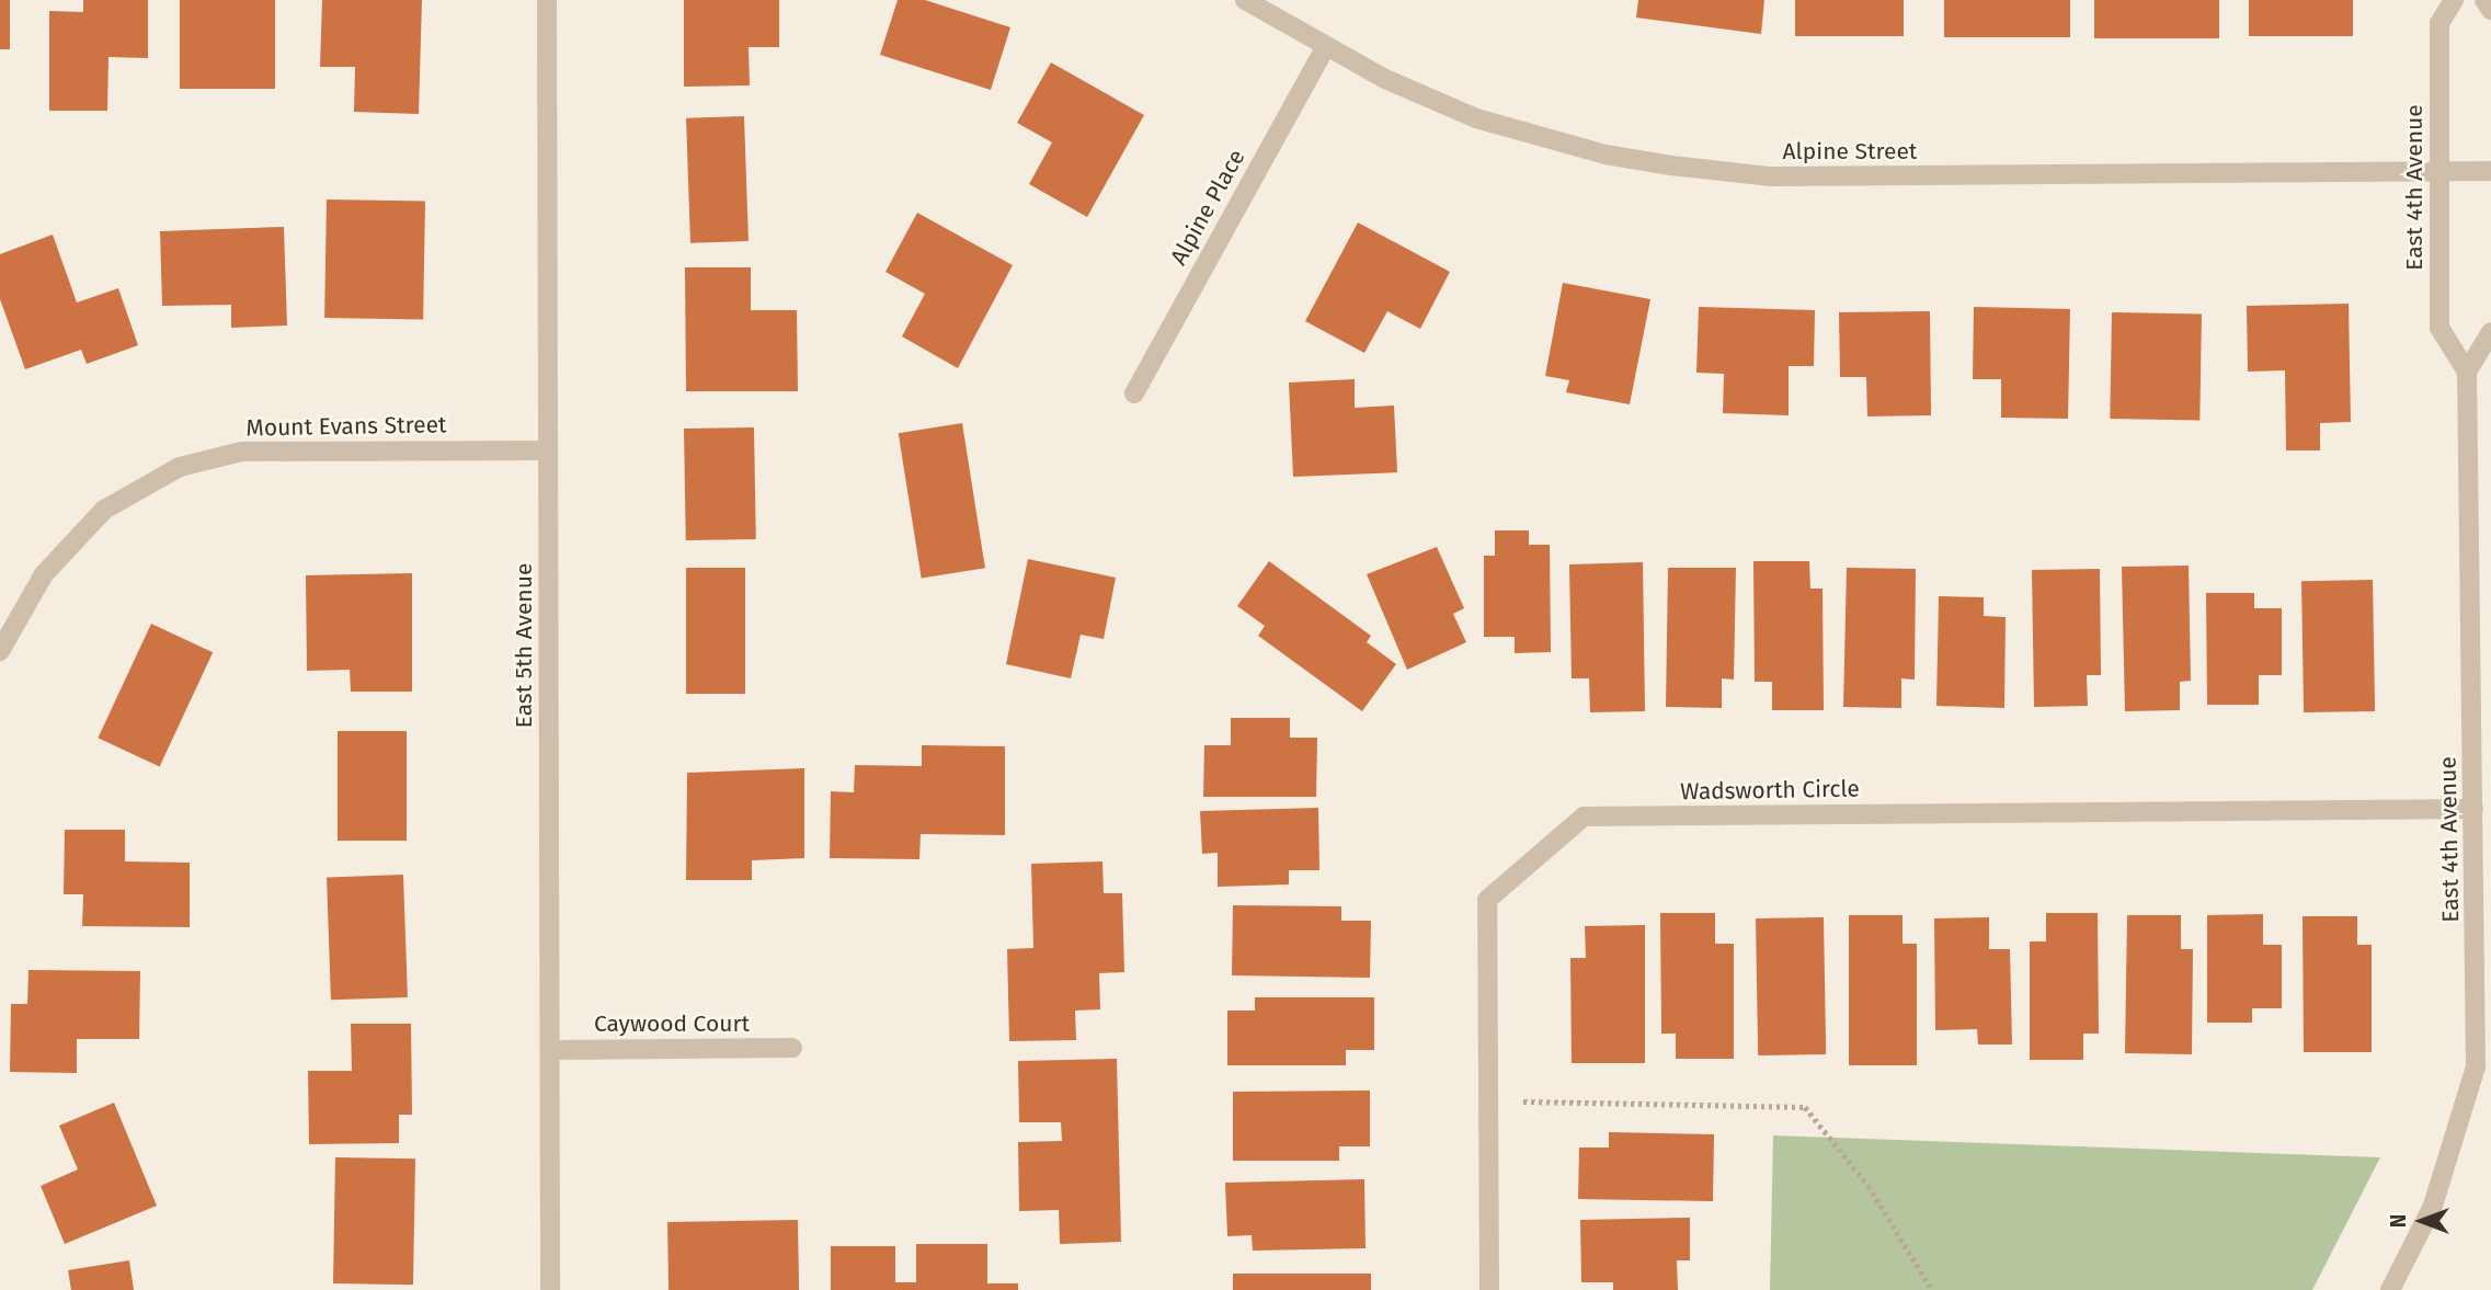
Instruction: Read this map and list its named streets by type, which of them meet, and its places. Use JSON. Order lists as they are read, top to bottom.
{
  "streets": {
    "street": [
      "Alpine Street",
      "East 4th Avenue",
      "Alpine Place",
      "Mount Evans Street",
      "East 5th Avenue",
      "Wadsworth Circle",
      "Caywood Court"
    ]
  },
  "crossings": [
    ["Alpine Street", "East 4th Avenue"],
    ["Alpine Street", "Alpine Place"],
    ["East 4th Avenue", "Wadsworth Circle"],
    ["Mount Evans Street", "East 5th Avenue"],
    ["East 5th Avenue", "Caywood Court"]
  ],
  "north": "left"
}
